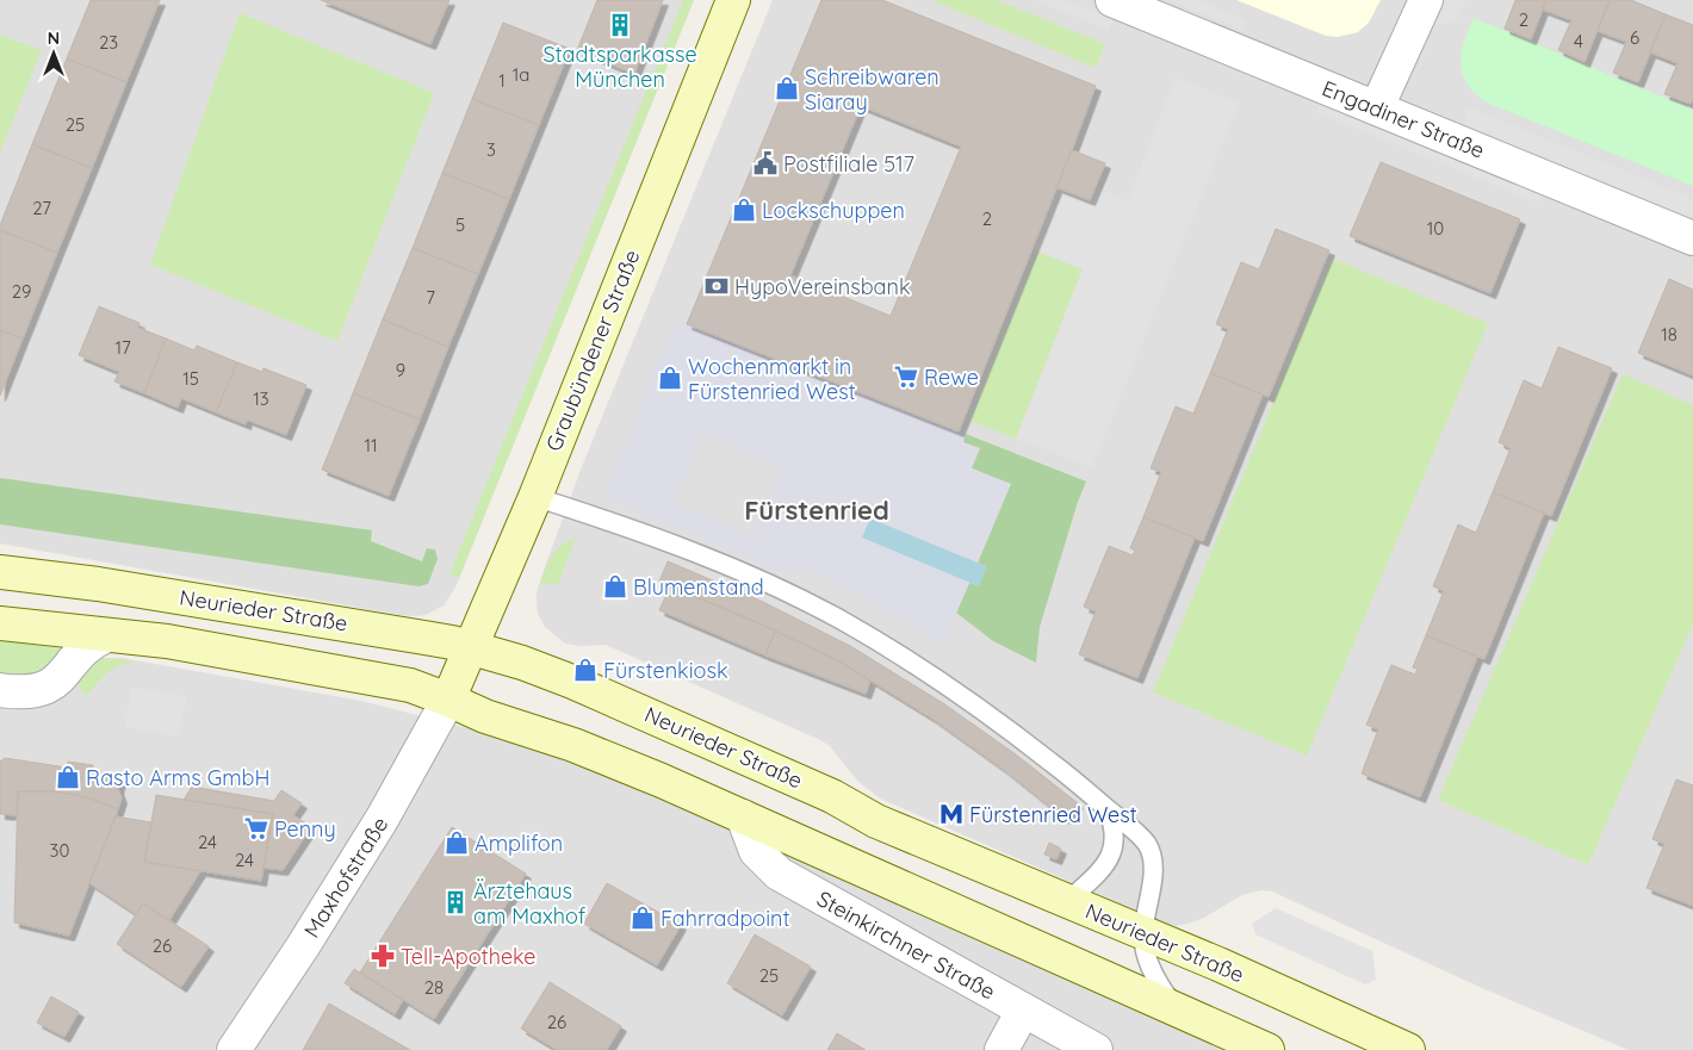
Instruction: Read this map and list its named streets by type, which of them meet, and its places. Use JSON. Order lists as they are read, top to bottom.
{
  "streets": {
    "main road": ["Graubündener Straße", "Neurieder Straße"],
    "street": ["Engadiner Straße", "Maxhofstraße", "Steinkirchner Straße"]
  },
  "crossings": [
    ["Graubündener Straße", "Neurieder Straße"],
    ["Graubündener Straße", "Maxhofstraße"]
  ],
  "districts": ["Fürstenried"],
  "places": {
    "building": ["Stadtsparkasse München", "Ärztehaus am Maxhof"],
    "shop": [
      "Schreibwaren Siaray",
      "Lockschuppen",
      "Wochenmarkt in Fürstenried West",
      "Blumenstand",
      "Fürstenkiosk",
      "Rasto Arms GmbH",
      "Amplifon",
      "Fahrradpoint"
    ],
    "public building": ["Postfiliale 517"],
    "bank": ["HypoVereinsbank"],
    "supermarket": ["Rewe", "Penny"],
    "metro station": ["Fürstenried West"],
    "pharmacy": ["Tell-Apotheke"]
  },
  "house_numbers": [
    "2",
    "6",
    "4",
    "23",
    "1a",
    "1",
    "25",
    "3",
    "27",
    "2",
    "5",
    "10",
    "29",
    "7",
    "18",
    "17",
    "9",
    "15",
    "13",
    "11",
    "24",
    "30",
    "24",
    "26",
    "25",
    "28",
    "26"
  ],
  "north": "top"
}
